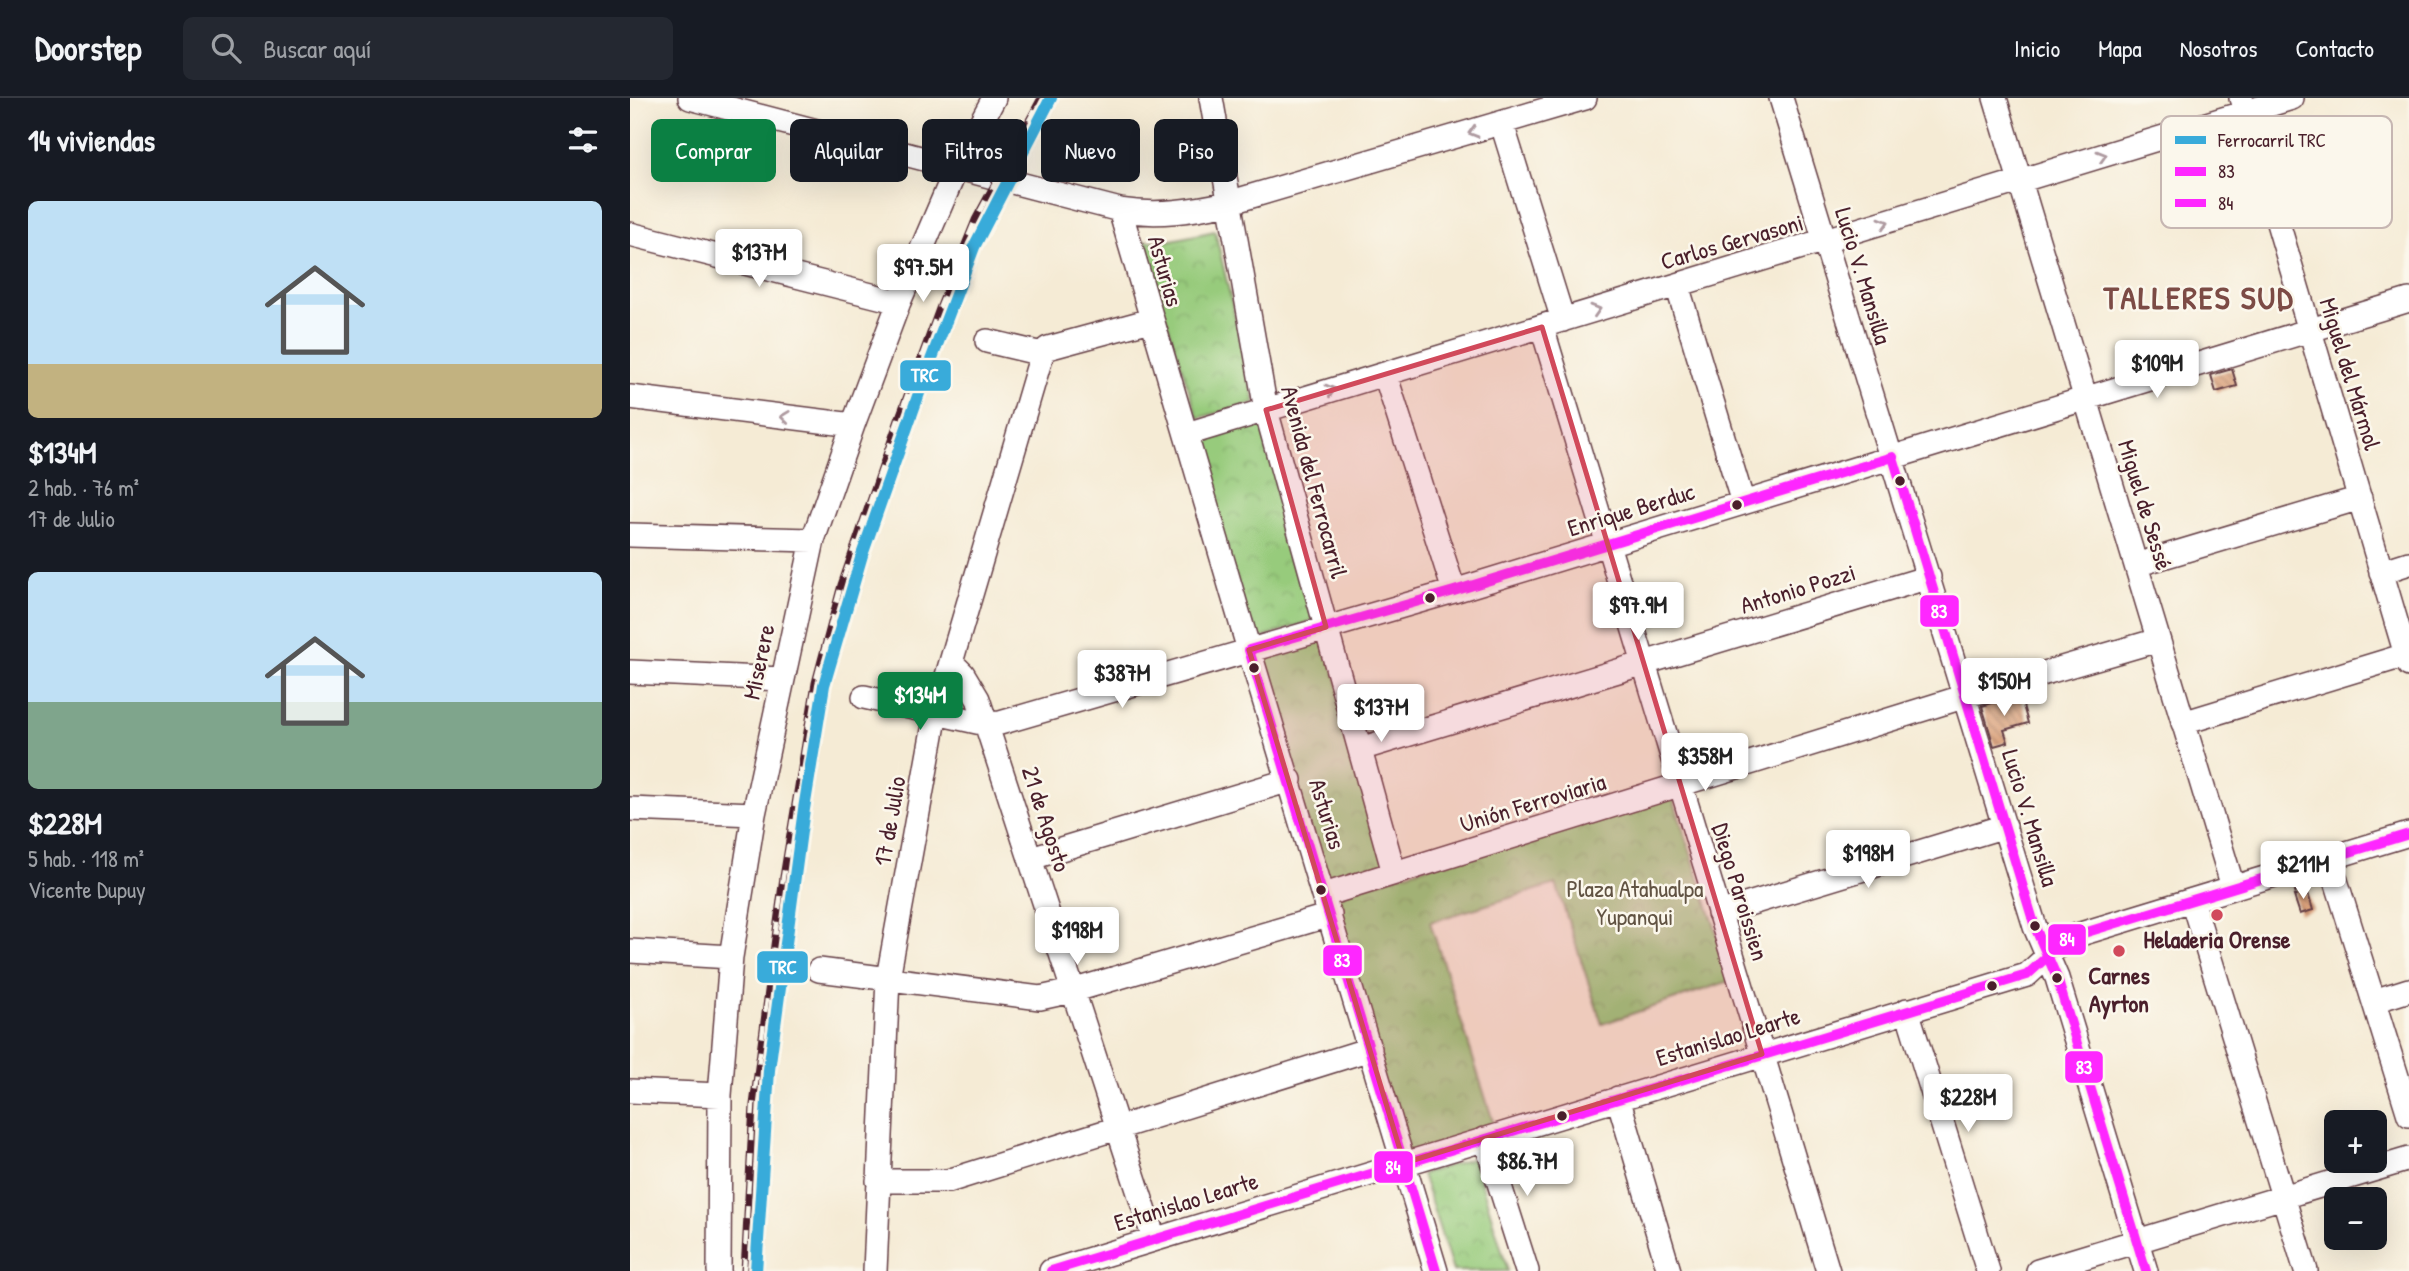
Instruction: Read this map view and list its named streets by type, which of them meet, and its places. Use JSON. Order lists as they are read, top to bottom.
{
  "streets": {
    "street": [
      "Carlos Gervasoni",
      "Asturias",
      "Lucio V. Mansilla",
      "Miguel del Mármol",
      "Avenida del Ferrocarril",
      "Miguel de Sessé",
      "Enrique Berduc",
      "Antonio Pozzi",
      "Miserere",
      "Unión Ferroviaria",
      "21 de Agosto",
      "17 de Julio",
      "Diego Paroissien",
      "Estanislao Learte"
    ]
  },
  "crossings": [
    ["Carlos Gervasoni", "Asturias"],
    ["Carlos Gervasoni", "Lucio V. Mansilla"],
    ["Carlos Gervasoni", "Avenida del Ferrocarril"],
    ["Carlos Gervasoni", "Miguel de Sessé"],
    ["Carlos Gervasoni", "Diego Paroissien"],
    ["Asturias", "Enrique Berduc"],
    ["Asturias", "Unión Ferroviaria"],
    ["Asturias", "Estanislao Learte"],
    ["Lucio V. Mansilla", "Enrique Berduc"],
    ["Lucio V. Mansilla", "Antonio Pozzi"],
    ["Lucio V. Mansilla", "Unión Ferroviaria"],
    ["Lucio V. Mansilla", "Estanislao Learte"],
    ["Miguel del Mármol", "Enrique Berduc"],
    ["Avenida del Ferrocarril", "Enrique Berduc"],
    ["Avenida del Ferrocarril", "Antonio Pozzi"],
    ["Avenida del Ferrocarril", "Unión Ferroviaria"],
    ["Miguel de Sessé", "Enrique Berduc"],
    ["Miguel de Sessé", "Unión Ferroviaria"],
    ["Miguel de Sessé", "Estanislao Learte"],
    ["Enrique Berduc", "21 de Agosto"],
    ["Enrique Berduc", "17 de Julio"],
    ["Enrique Berduc", "Diego Paroissien"],
    ["Antonio Pozzi", "Diego Paroissien"],
    ["Unión Ferroviaria", "21 de Agosto"],
    ["Unión Ferroviaria", "17 de Julio"],
    ["Unión Ferroviaria", "Diego Paroissien"],
    ["21 de Agosto", "17 de Julio"],
    ["21 de Agosto", "Estanislao Learte"],
    ["Diego Paroissien", "Estanislao Learte"]
  ],
  "one_way": ["Carlos Gervasoni"],
  "districts": ["TALLERES SUD"],
  "parks": ["Plaza Atahualpa Yupanqui"],
  "places": ["Heladeria Orense", "Carnes Ayrton"],
  "lines": ["rail line TRC", "transit line 83", "transit line 84"],
  "legend": ["Ferrocarril TRC", "83", "84"],
  "page": {
    "header": "Doorstep",
    "search": "Buscar aquí",
    "nav": [
      "Inicio",
      "Mapa",
      "Nosotros",
      "Contacto"
    ],
    "heading": "14 viviendas",
    "chip": [
      "Comprar",
      "Alquilar",
      "Filtros",
      "Nuevo",
      "Piso"
    ],
    "list": [
      {
        "name": "$134M",
        "note": "2 hab. · 76 m² · 17 de Julio"
      },
      {
        "name": "$228M",
        "note": "5 hab. · 118 m² · Vicente Dupuy"
      }
    ],
    "price": [
      "$137M",
      "$97.5M",
      "$109M",
      "$97.9M",
      "$387M",
      "$150M",
      "$134M",
      "$137M",
      "$358M",
      "$198M",
      "$211M",
      "$198M",
      "$228M",
      "$86.7M"
    ],
    "map_buttons": ["+", "−"]
  }
}
